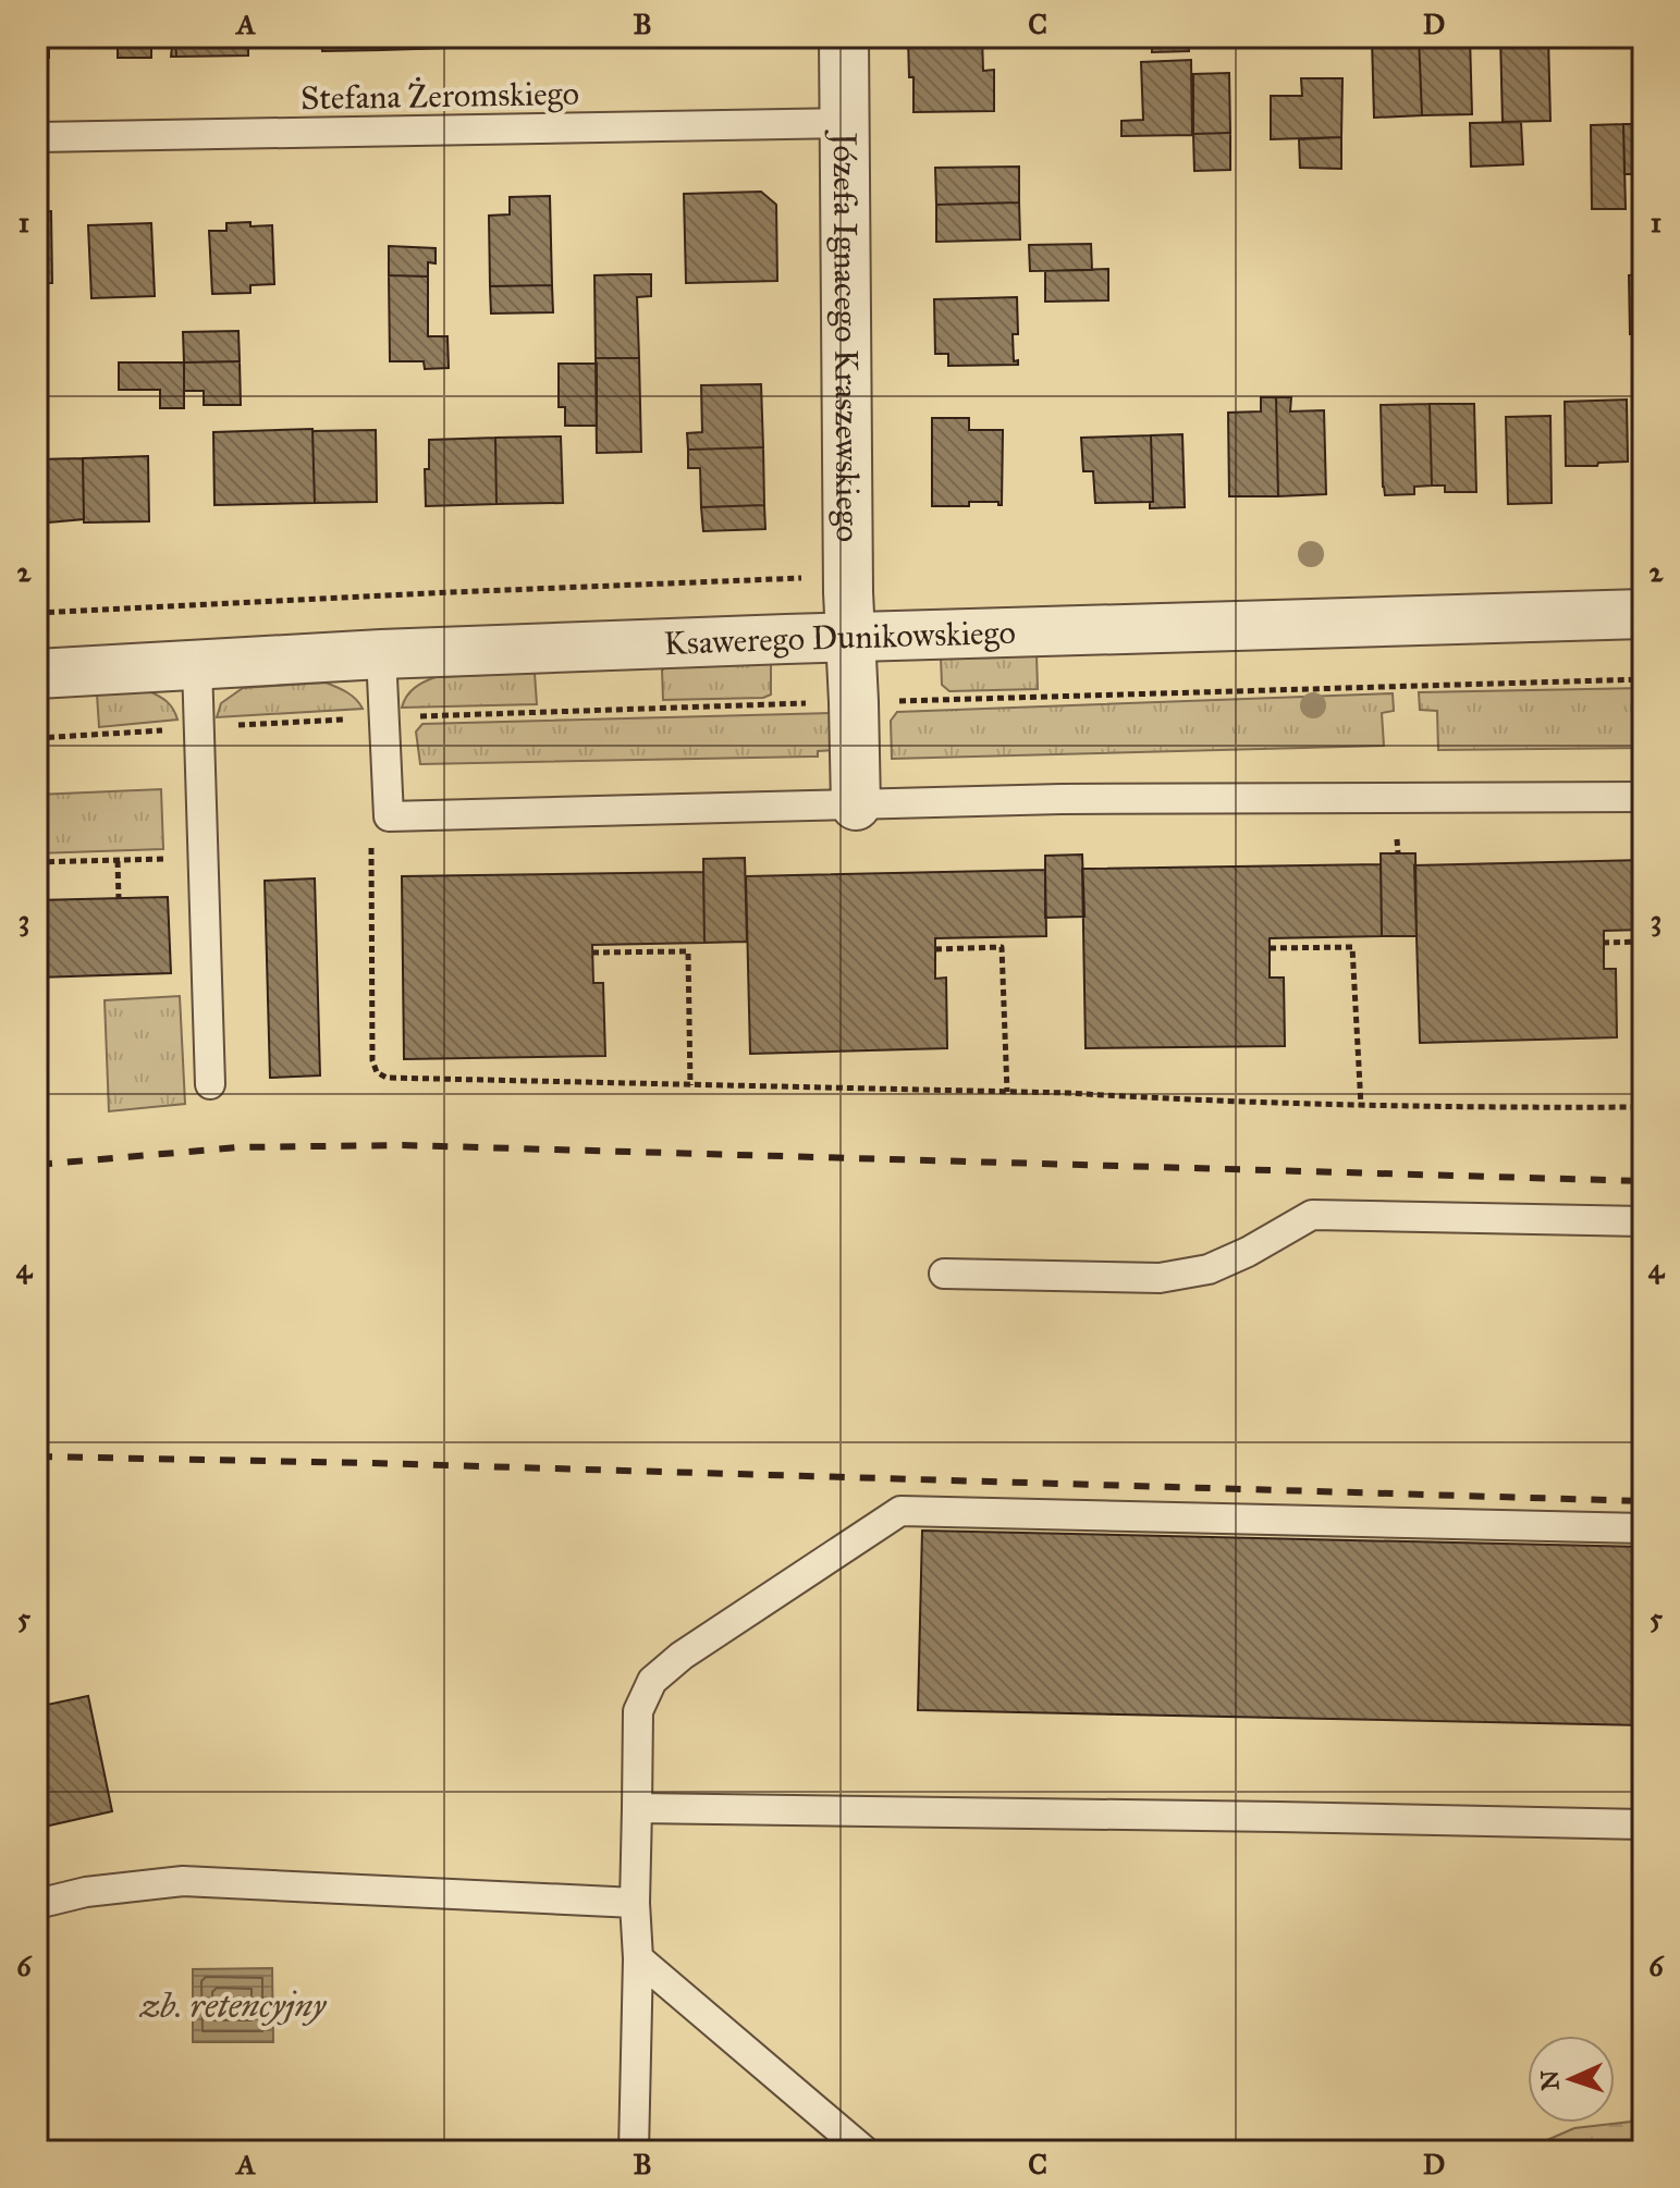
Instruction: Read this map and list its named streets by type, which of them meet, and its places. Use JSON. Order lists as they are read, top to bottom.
{
  "streets": {
    "street": ["Józefa Ignacego Kraszewskiego", "Ksawerego Dunikowskiego"],
    "lane": ["Stefana Żeromskiego"]
  },
  "crossings": [
    ["Stefana Żeromskiego", "Józefa Ignacego Kraszewskiego"],
    ["Józefa Ignacego Kraszewskiego", "Ksawerego Dunikowskiego"]
  ],
  "water": ["zb. retencyjny"],
  "north": "left",
  "grid": {
    "columns": [
      "A",
      "B",
      "C",
      "D"
    ],
    "rows": [
      "1",
      "2",
      "3",
      "4",
      "5",
      "6"
    ]
  }
}
